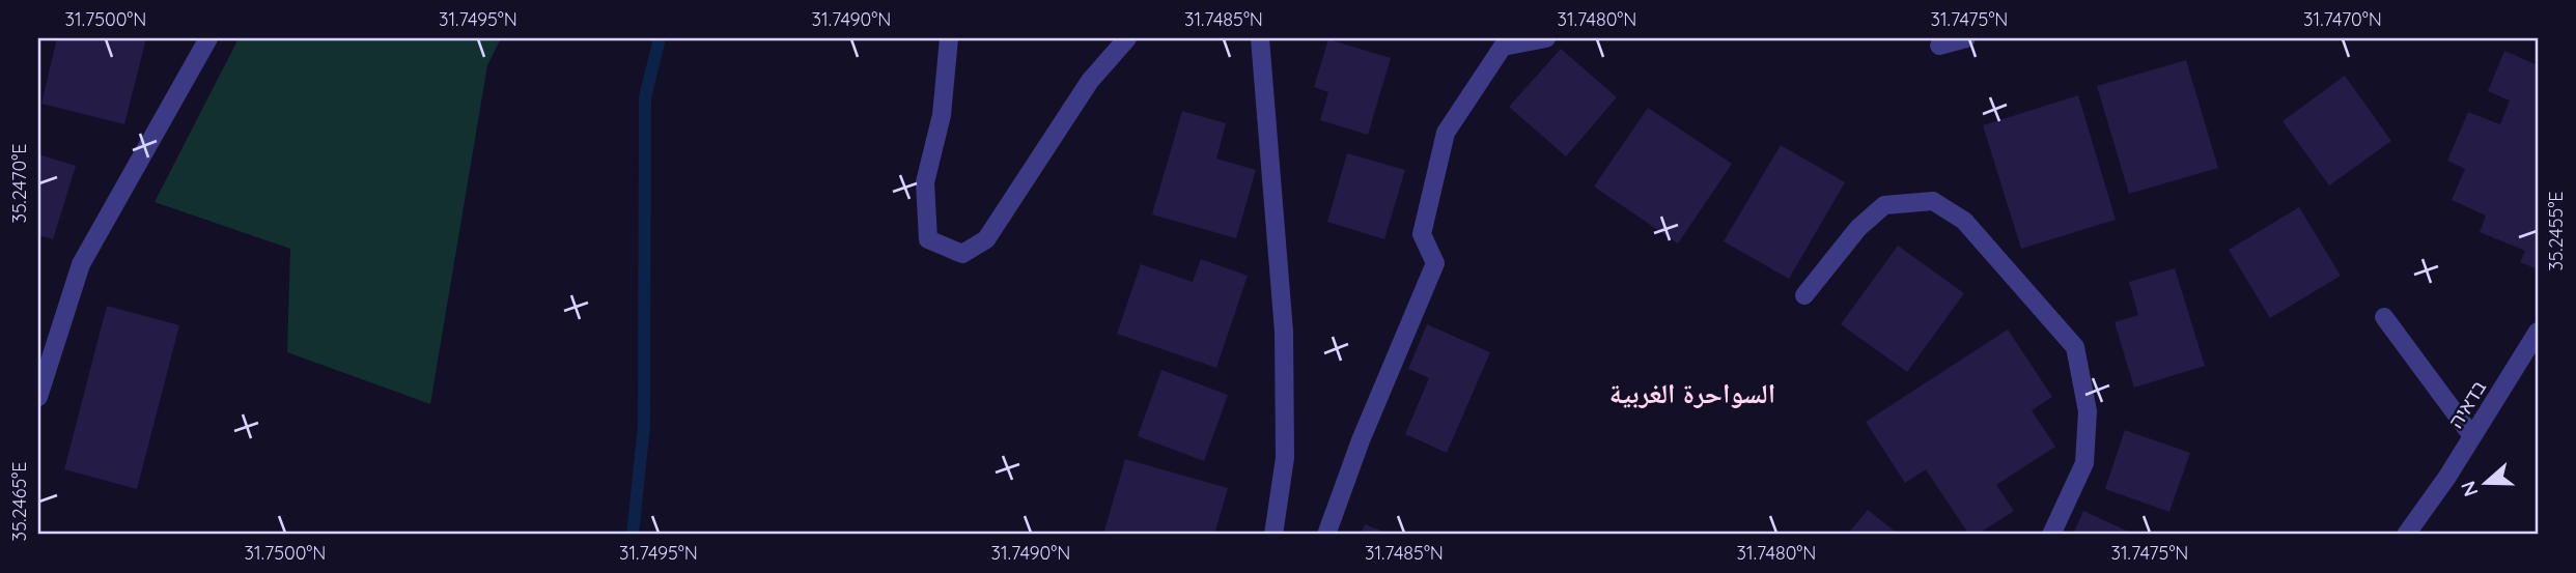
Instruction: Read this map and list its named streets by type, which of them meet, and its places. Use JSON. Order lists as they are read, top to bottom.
{
  "streets": {
    "street": ["בדאיה"]
  },
  "districts": ["السواحرة الغربية"],
  "north": "left",
  "coordinates": [
    "31.7500°N",
    "31.7495°N",
    "31.7490°N",
    "31.7485°N",
    "31.7480°N",
    "31.7475°N",
    "31.7470°N",
    "35.2470°E",
    "35.2455°E",
    "35.2465°E"
  ]
}
